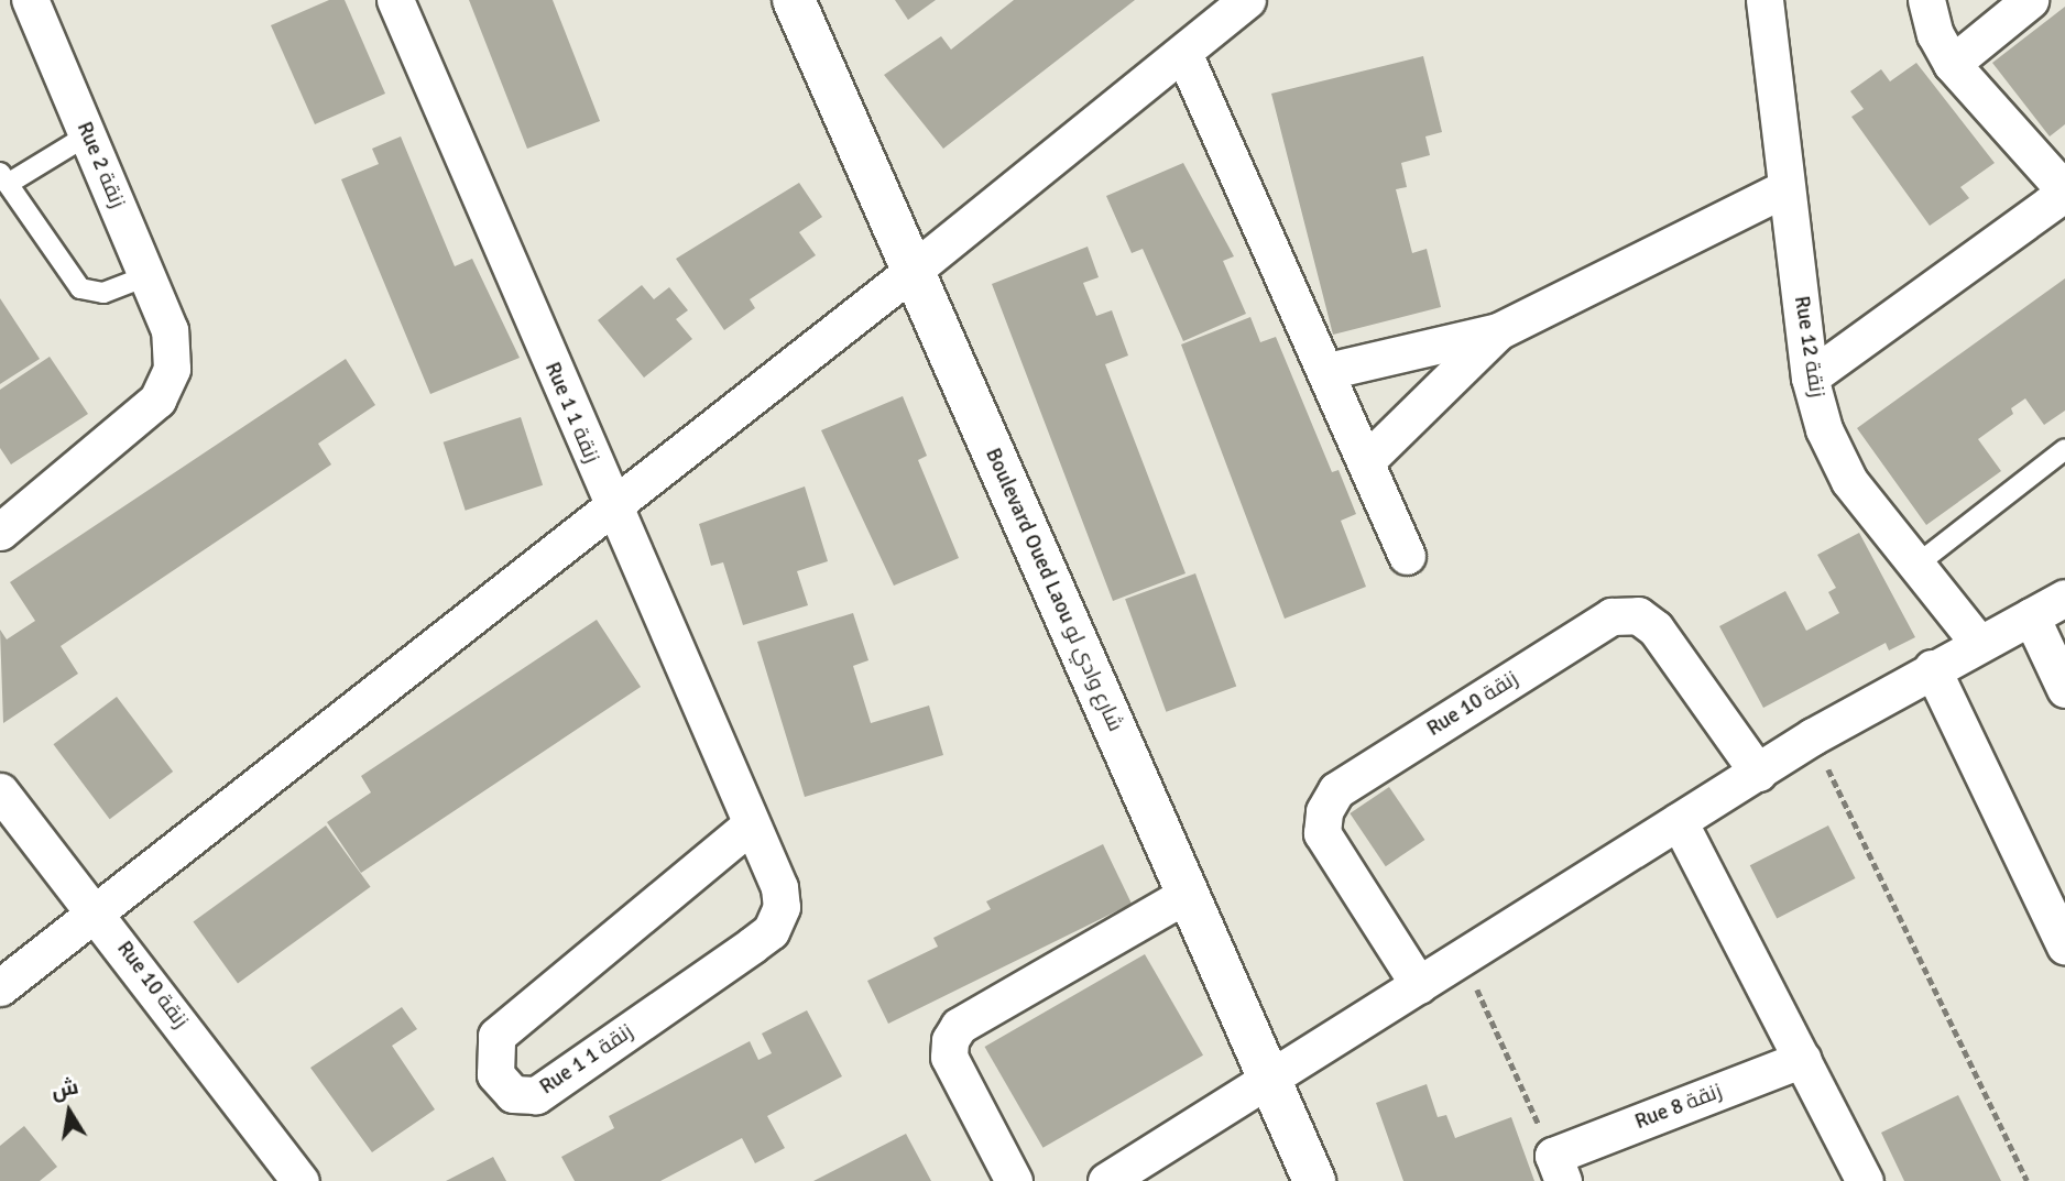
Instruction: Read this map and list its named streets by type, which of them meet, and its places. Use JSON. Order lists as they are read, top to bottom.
{
  "streets": {
    "street": [
      "Rue 2 زنقة",
      "Rue 12 زنقة",
      "Rue 1 زنقة 1",
      "Boulevard Oued Laou شارع وادي لو",
      "Rue 10 زنقة",
      "Rue 8 زنقة"
    ]
  },
  "north": "top"
}
